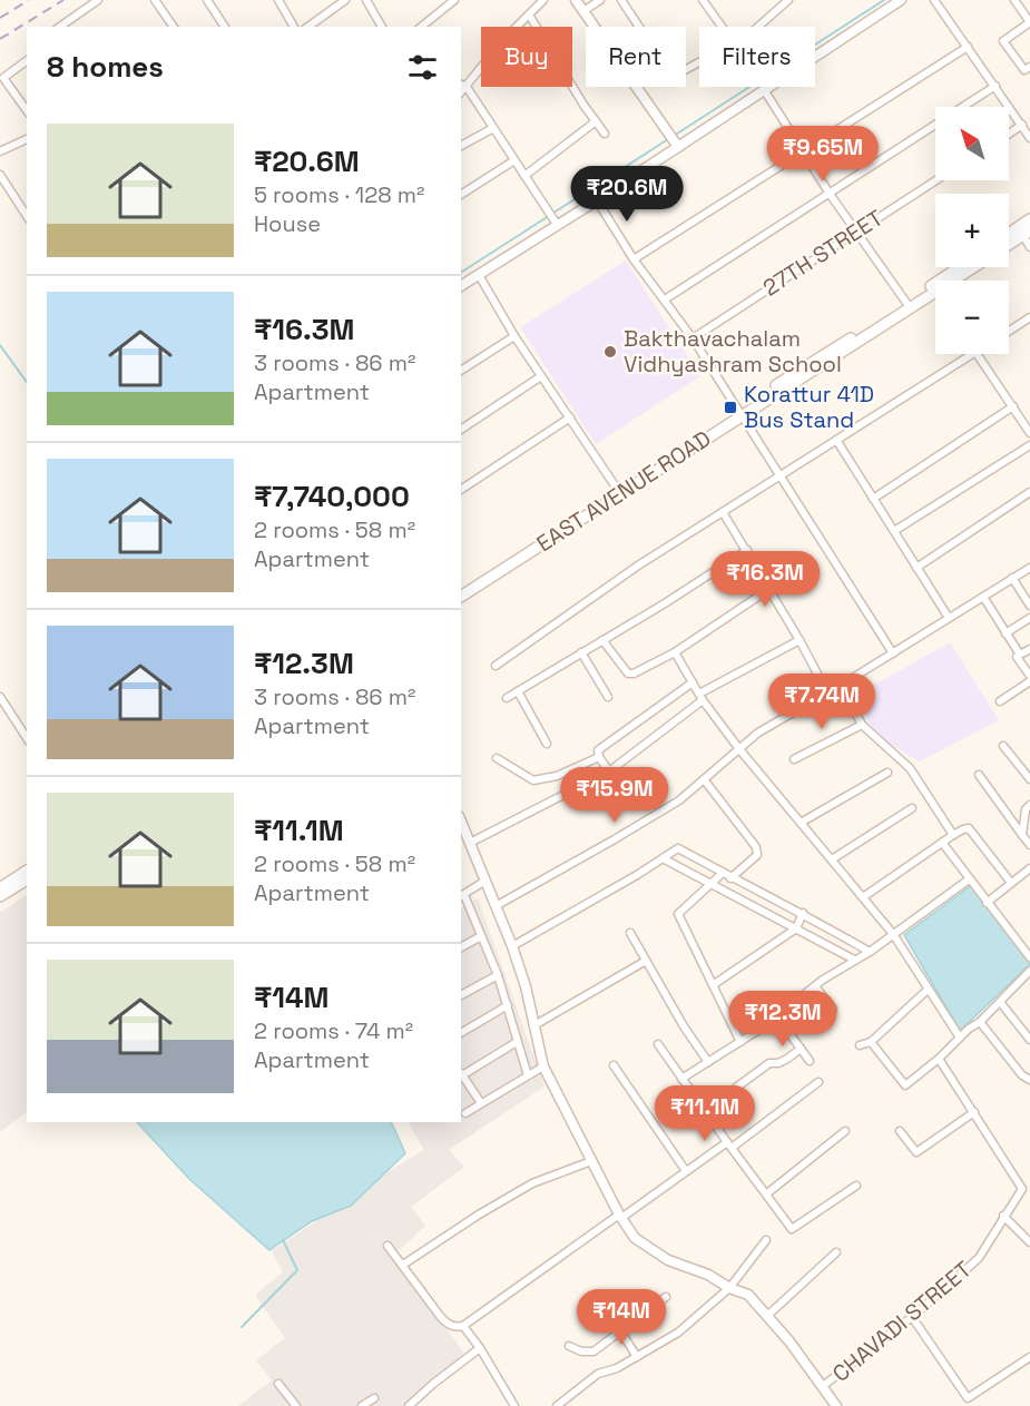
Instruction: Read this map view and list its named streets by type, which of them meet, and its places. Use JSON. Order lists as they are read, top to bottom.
{
  "streets": {
    "main road": ["EAST AVENUE ROAD"],
    "street": ["27TH STREET", "CHAVADI STREET"]
  },
  "places": {
    "other": ["Bakthavachalam Vidhyashram School"],
    "transit": ["Korattur 41D Bus Stand"]
  },
  "north": "top left",
  "page": {
    "chip": ["Buy", "Rent", "Filters"],
    "heading": "8 homes",
    "map_buttons": ["+", "−"],
    "list": [
      {
        "name": "₹20.6M",
        "note": "5 rooms · 128 m² · House"
      },
      {
        "name": "₹16.3M",
        "note": "3 rooms · 86 m² · Apartment"
      },
      {
        "name": "₹7,740,000",
        "note": "2 rooms · 58 m² · Apartment"
      },
      {
        "name": "₹12.3M",
        "note": "3 rooms · 86 m² · Apartment"
      },
      {
        "name": "₹11.1M",
        "note": "2 rooms · 58 m² · Apartment"
      },
      {
        "name": "₹14M",
        "note": "2 rooms · 74 m² · Apartment"
      }
    ],
    "price": [
      "₹9.65M",
      "₹20.6M",
      "₹16.3M",
      "₹7.74M",
      "₹15.9M",
      "₹12.3M",
      "₹11.1M",
      "₹14M"
    ]
  }
}
